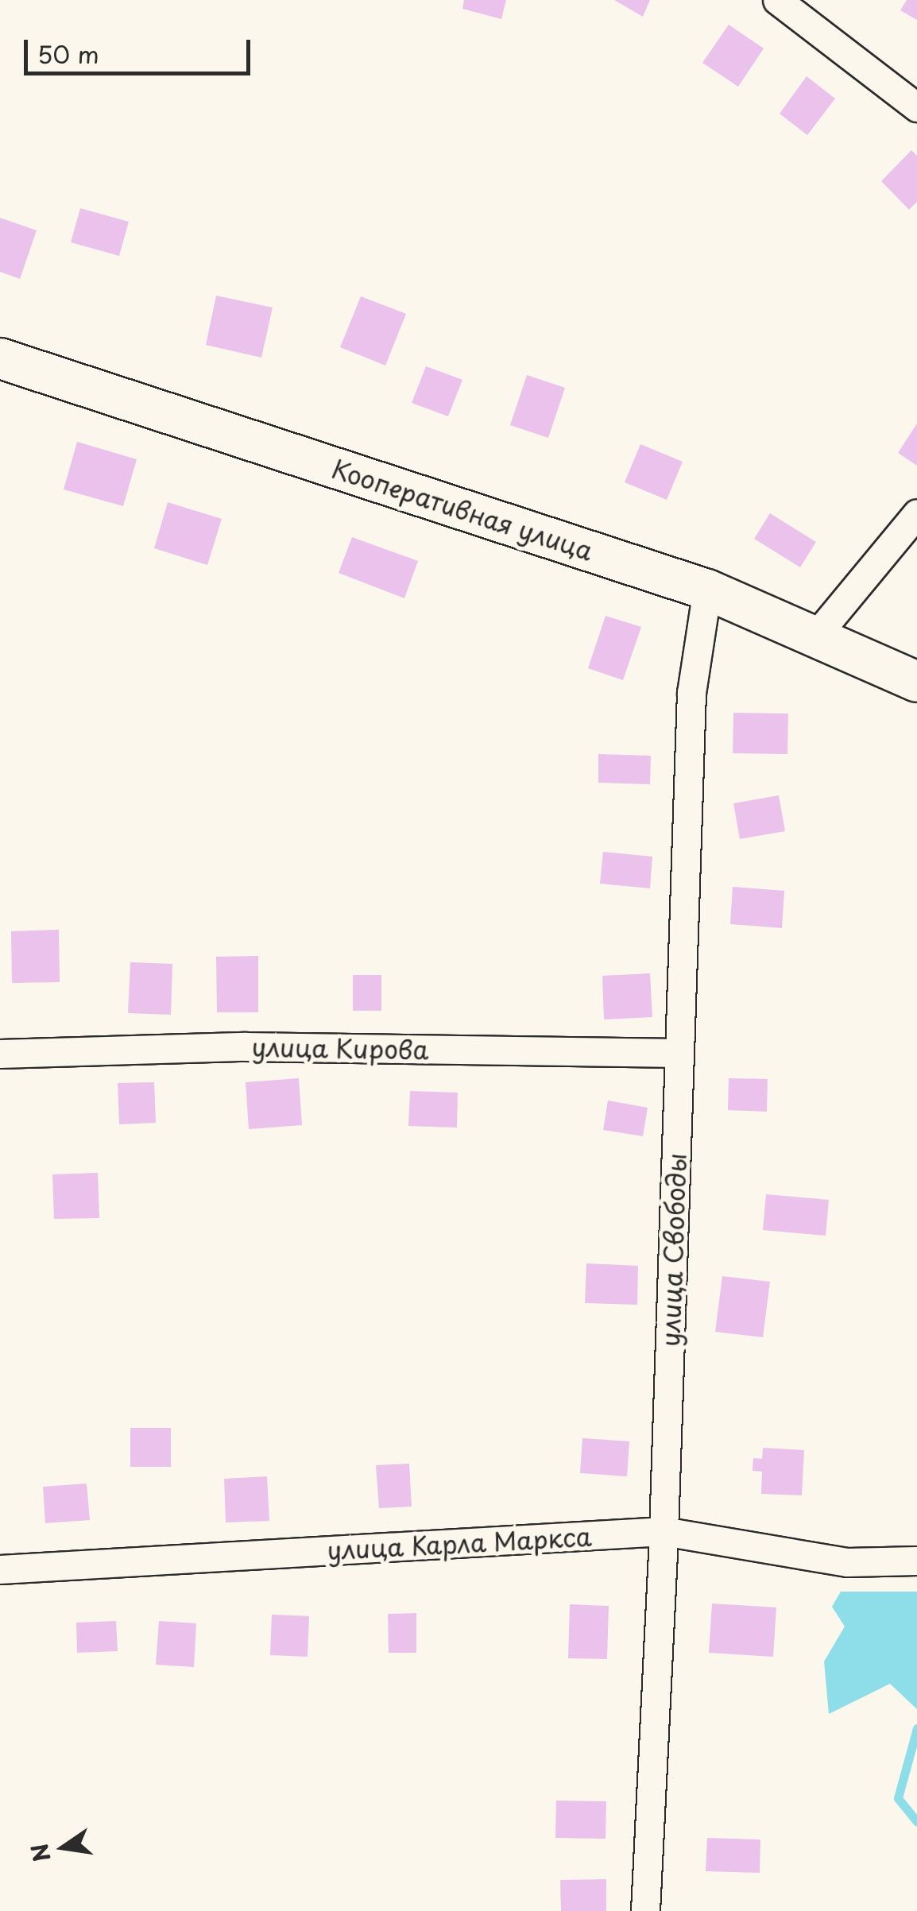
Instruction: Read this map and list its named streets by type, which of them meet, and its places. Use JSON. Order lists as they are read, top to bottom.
{
  "streets": {
    "main road": ["Кооперативная улица"],
    "street": ["улица Кирова", "улица Свободы", "улица Карла Маркса"]
  },
  "crossings": [
    ["Кооперативная улица", "улица Свободы"],
    ["улица Кирова", "улица Свободы"],
    ["улица Свободы", "улица Карла Маркса"]
  ],
  "scale_bar": "50 m",
  "north": "left"
}
